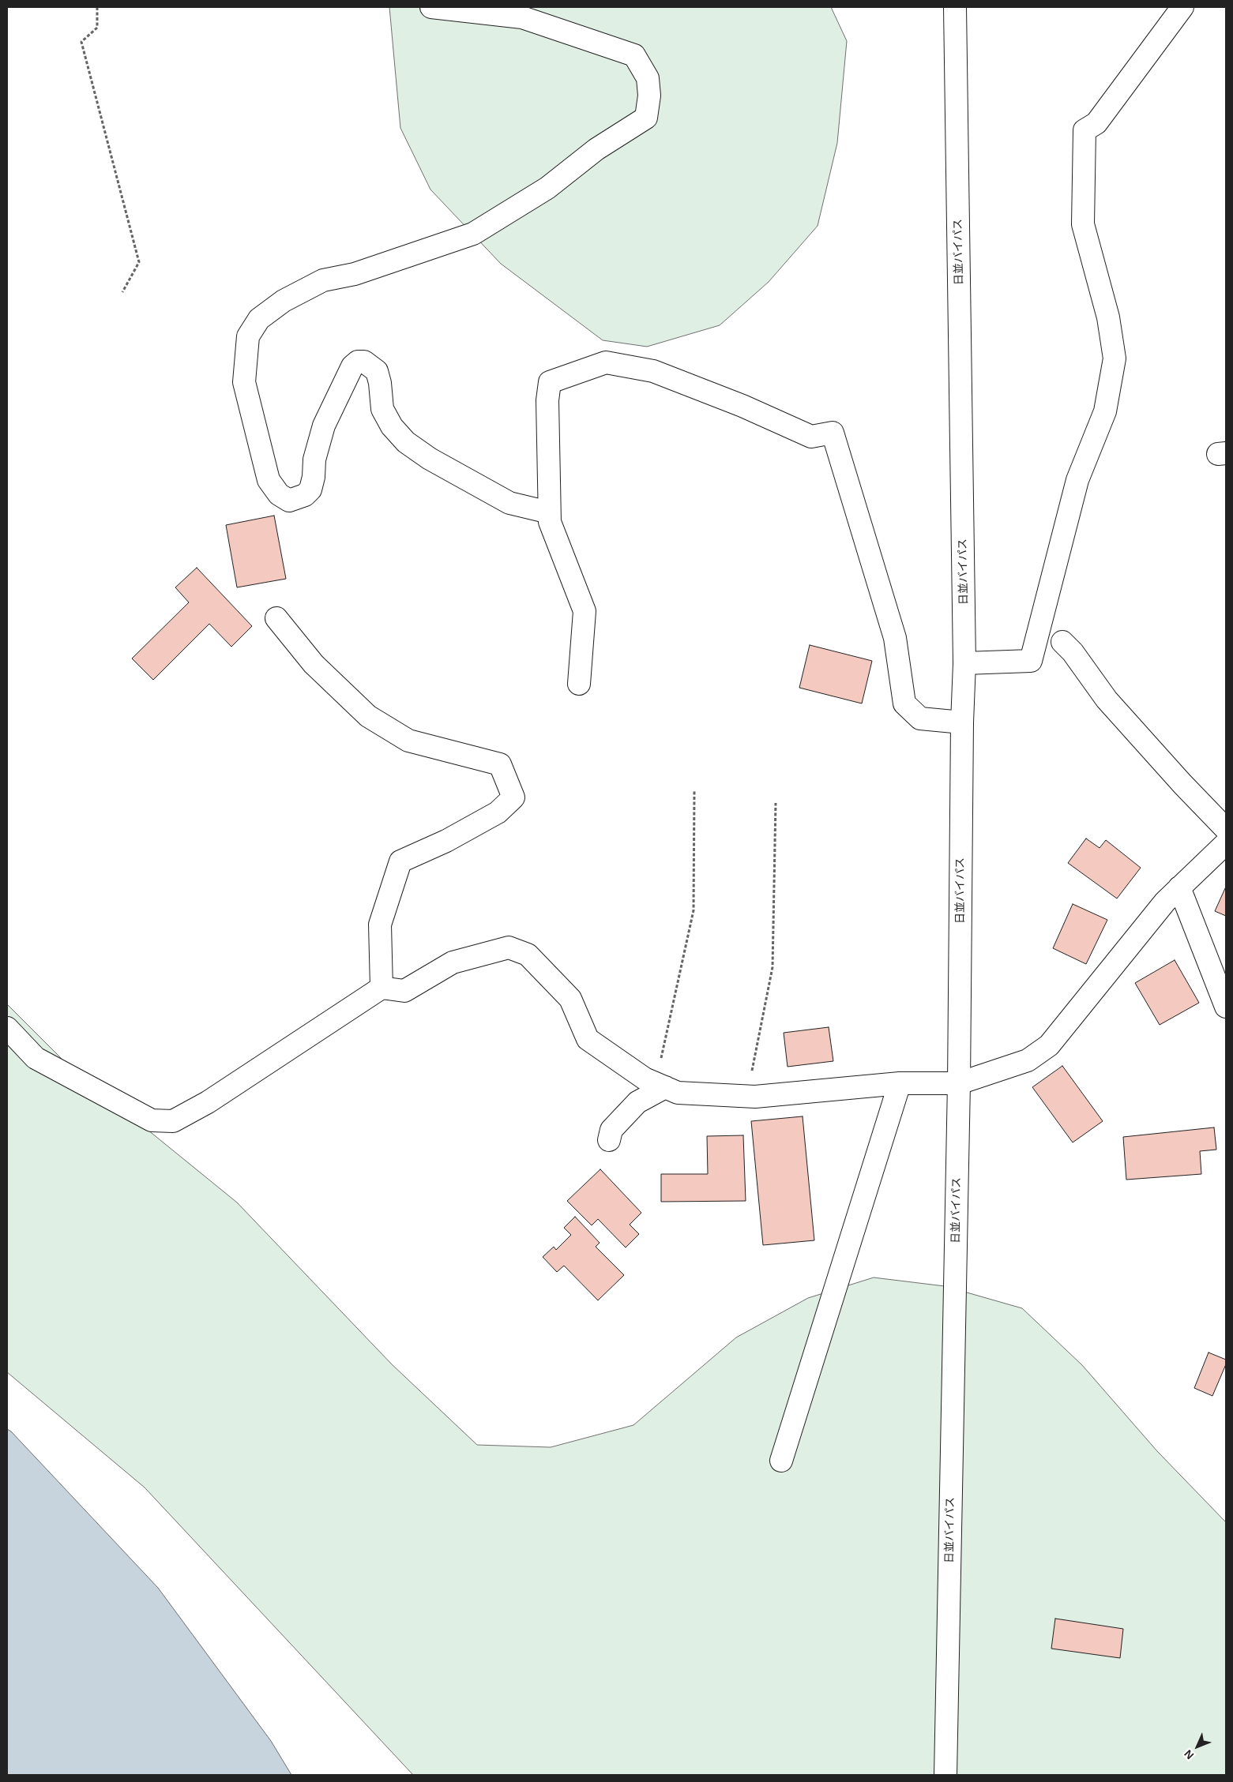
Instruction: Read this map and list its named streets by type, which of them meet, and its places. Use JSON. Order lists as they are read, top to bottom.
{
  "streets": {
    "main road": ["日並バイパス"]
  },
  "north": "bottom left"
}
